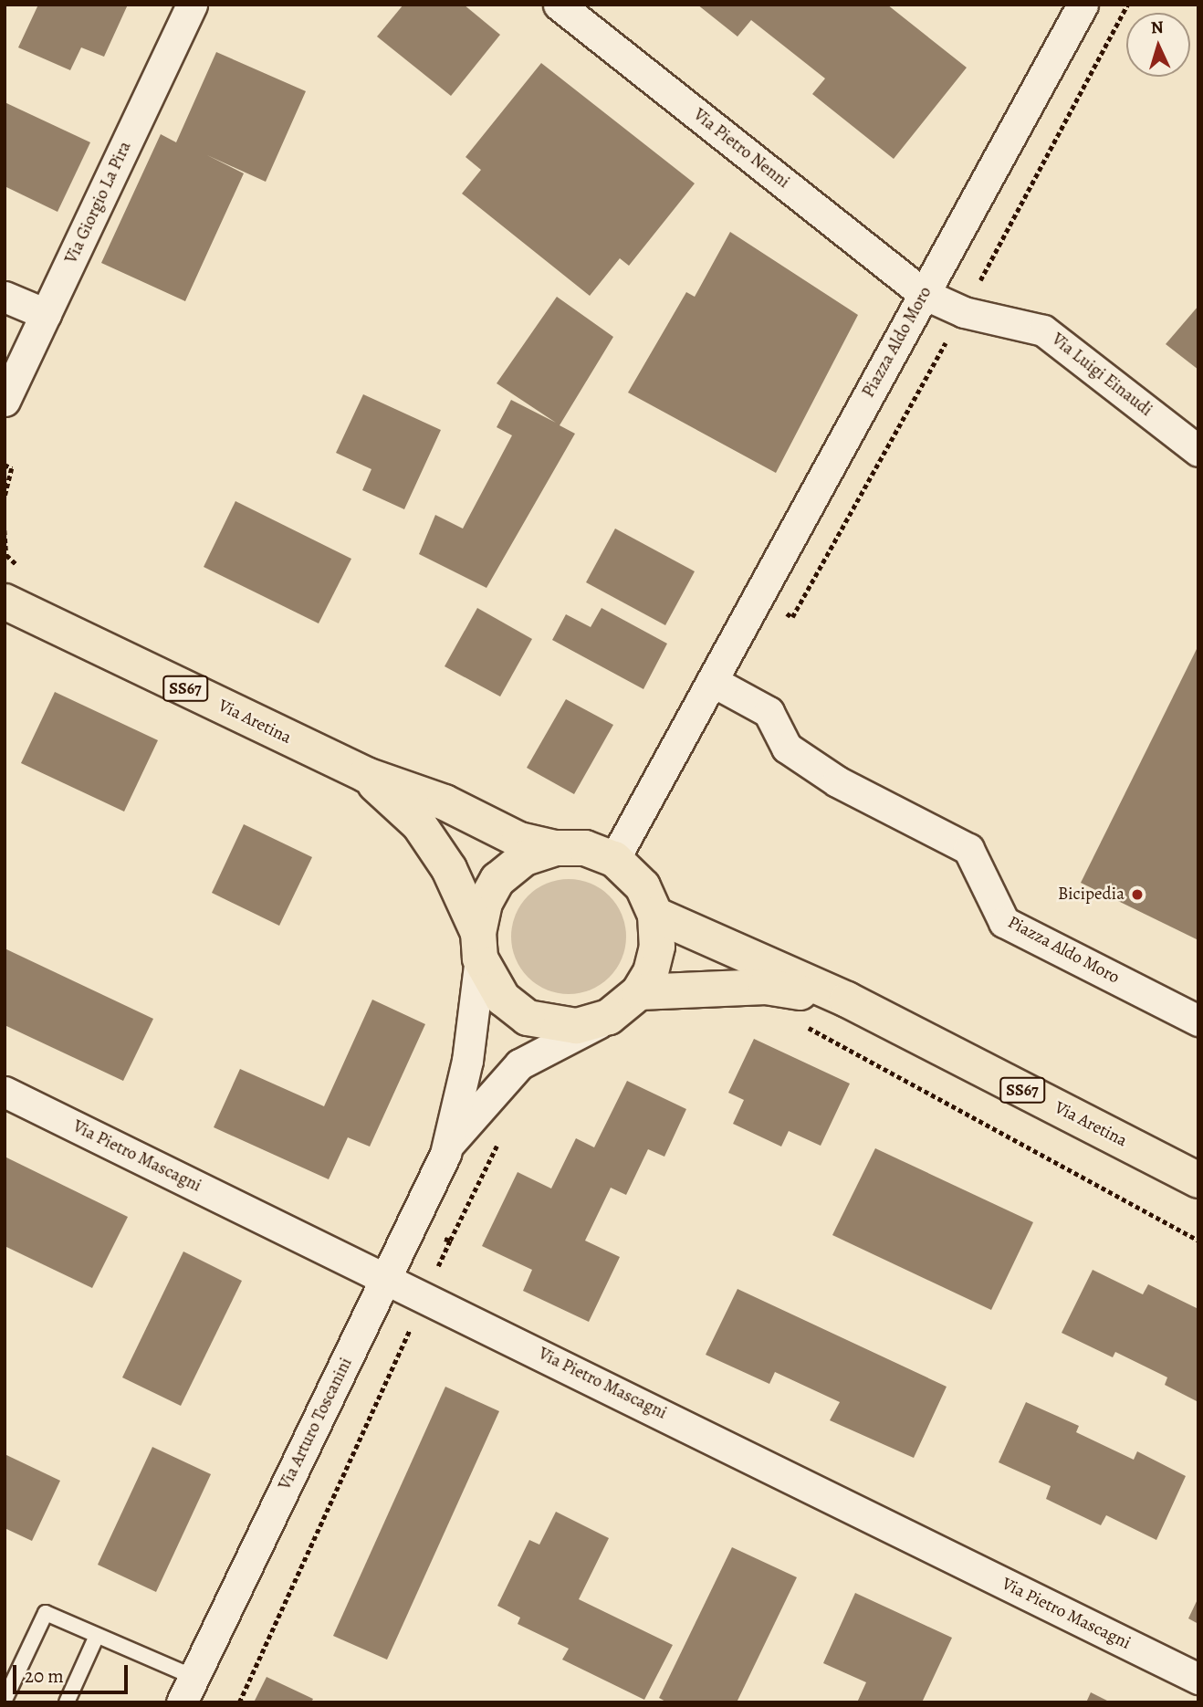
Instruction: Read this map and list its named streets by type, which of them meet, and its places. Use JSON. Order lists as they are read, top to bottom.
{
  "streets": {
    "main road": ["SS67", "Via Aretina"],
    "street": [
      "Via Pietro Nenni",
      "Via Giorgio La Pira",
      "Piazza Aldo Moro",
      "Via Luigi Einaudi",
      "Via Pietro Mascagni",
      "Via Arturo Toscanini"
    ]
  },
  "crossings": [
    ["Via Pietro Nenni", "Piazza Aldo Moro"],
    ["Via Pietro Nenni", "Via Luigi Einaudi"],
    ["Piazza Aldo Moro", "Via Luigi Einaudi"],
    ["Piazza Aldo Moro", "Via Aretina"],
    ["Piazza Aldo Moro", "Via Arturo Toscanini"],
    ["Via Aretina", "Via Arturo Toscanini"],
    ["Via Pietro Mascagni", "Via Arturo Toscanini"]
  ],
  "places": ["Bicipedia"],
  "scale_bar": "20 m",
  "north": "top"
}
